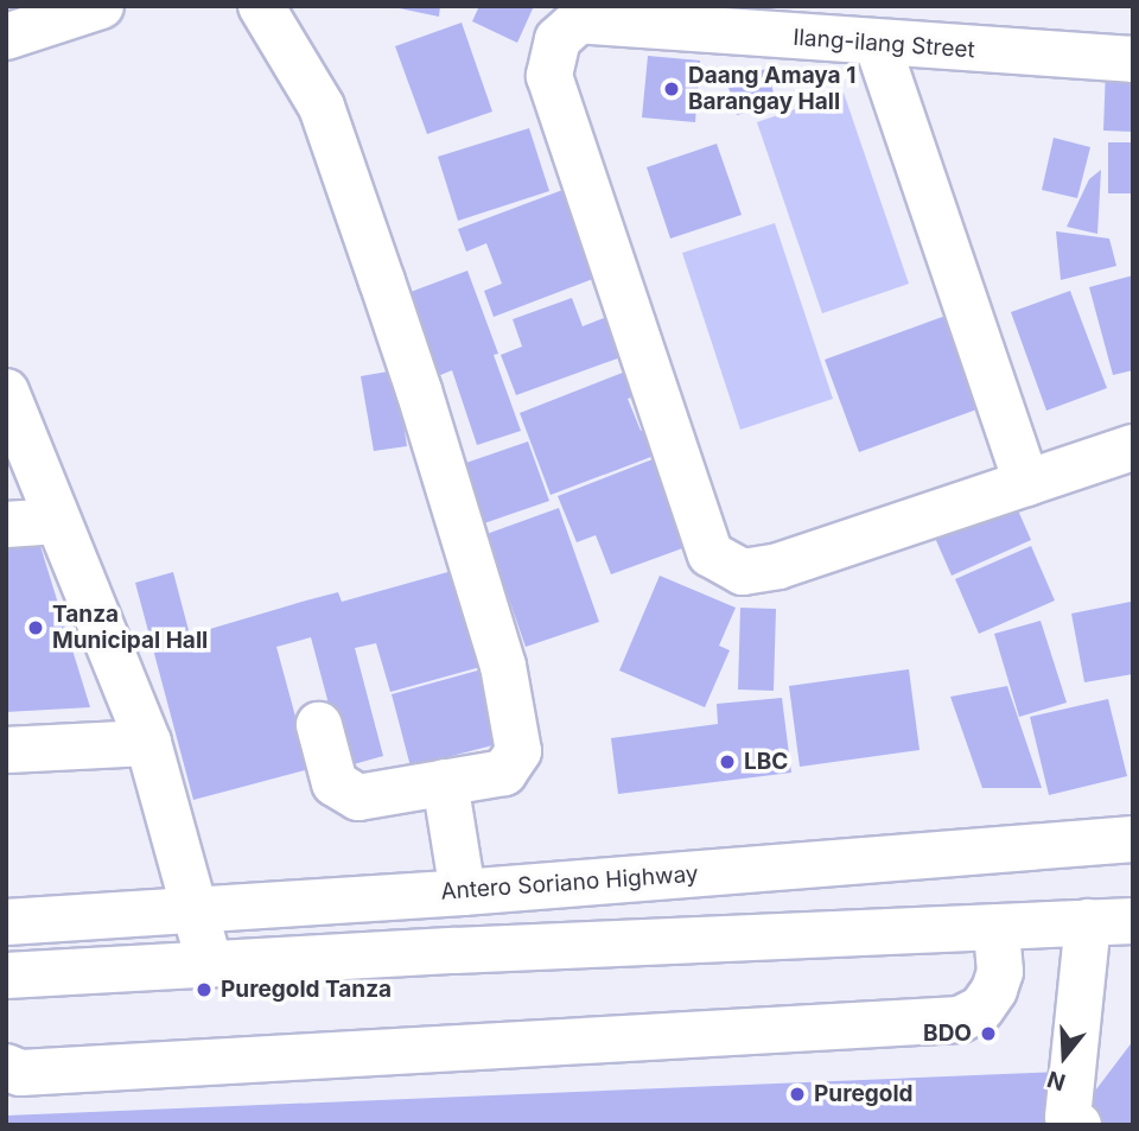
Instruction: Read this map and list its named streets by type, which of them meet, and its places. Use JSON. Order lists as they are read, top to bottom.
{
  "streets": {
    "street": ["Ilang-ilang Street", "Antero Soriano Highway"]
  },
  "places": [
    "Daang Amaya 1 Barangay Hall",
    "Tanza Municipal Hall",
    "LBC",
    "Puregold Tanza",
    "BDO",
    "Puregold"
  ],
  "north": "bottom"
}
